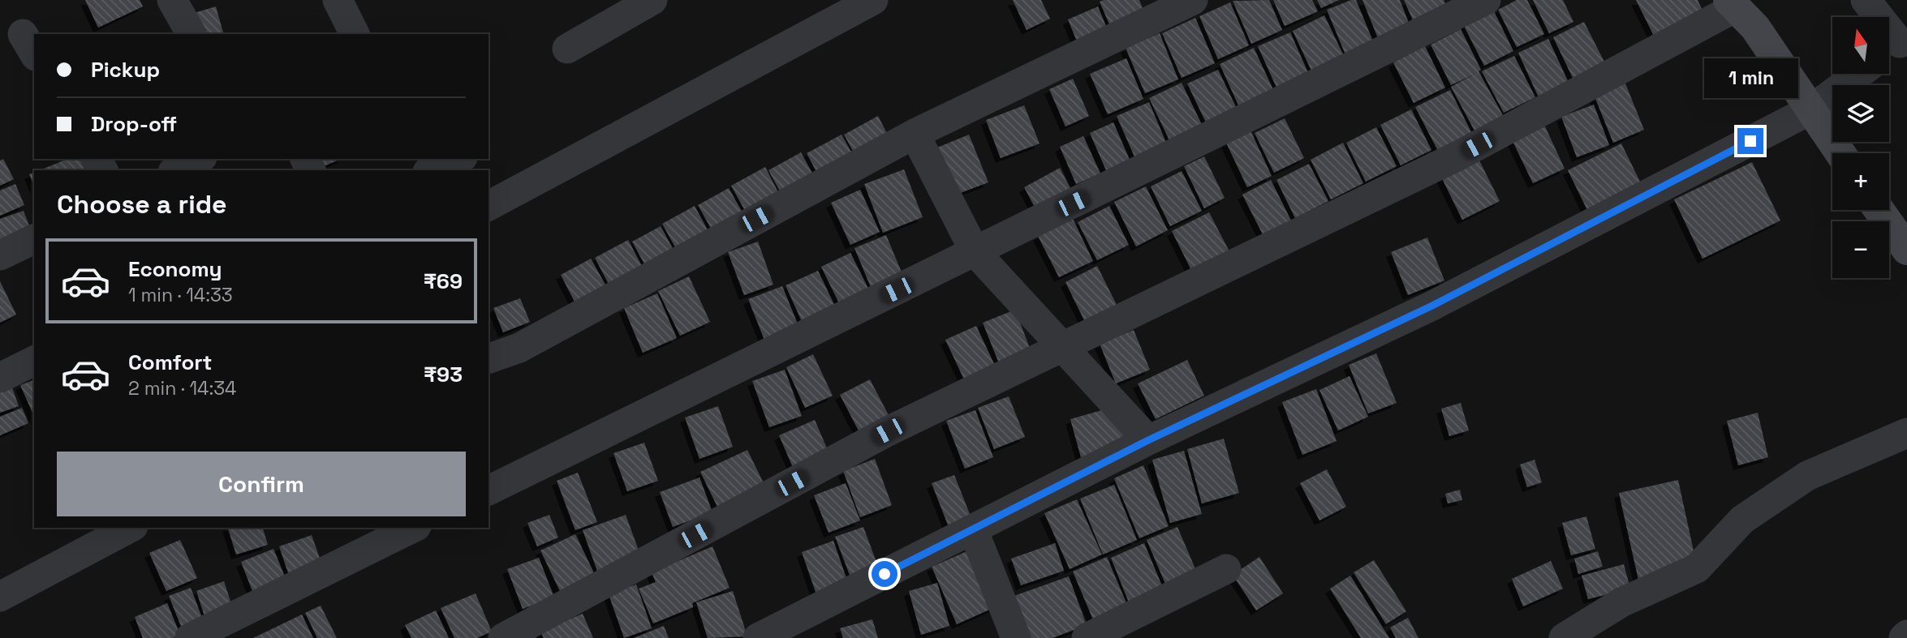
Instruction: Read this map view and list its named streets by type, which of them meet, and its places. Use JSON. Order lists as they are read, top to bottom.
{
  "north": "top",
  "page": {
    "map_buttons": ["+", "−"],
    "banner": ["Pickup", "Drop-off"],
    "bubble": "1 min",
    "heading": "Choose a ride",
    "list": [
      {
        "name": "Economy",
        "note": "1 min · 14:33",
        "value": "₹69"
      },
      {
        "name": "Comfort",
        "note": "2 min · 14:34",
        "value": "₹93"
      }
    ],
    "buttons": "Confirm"
  }
}
